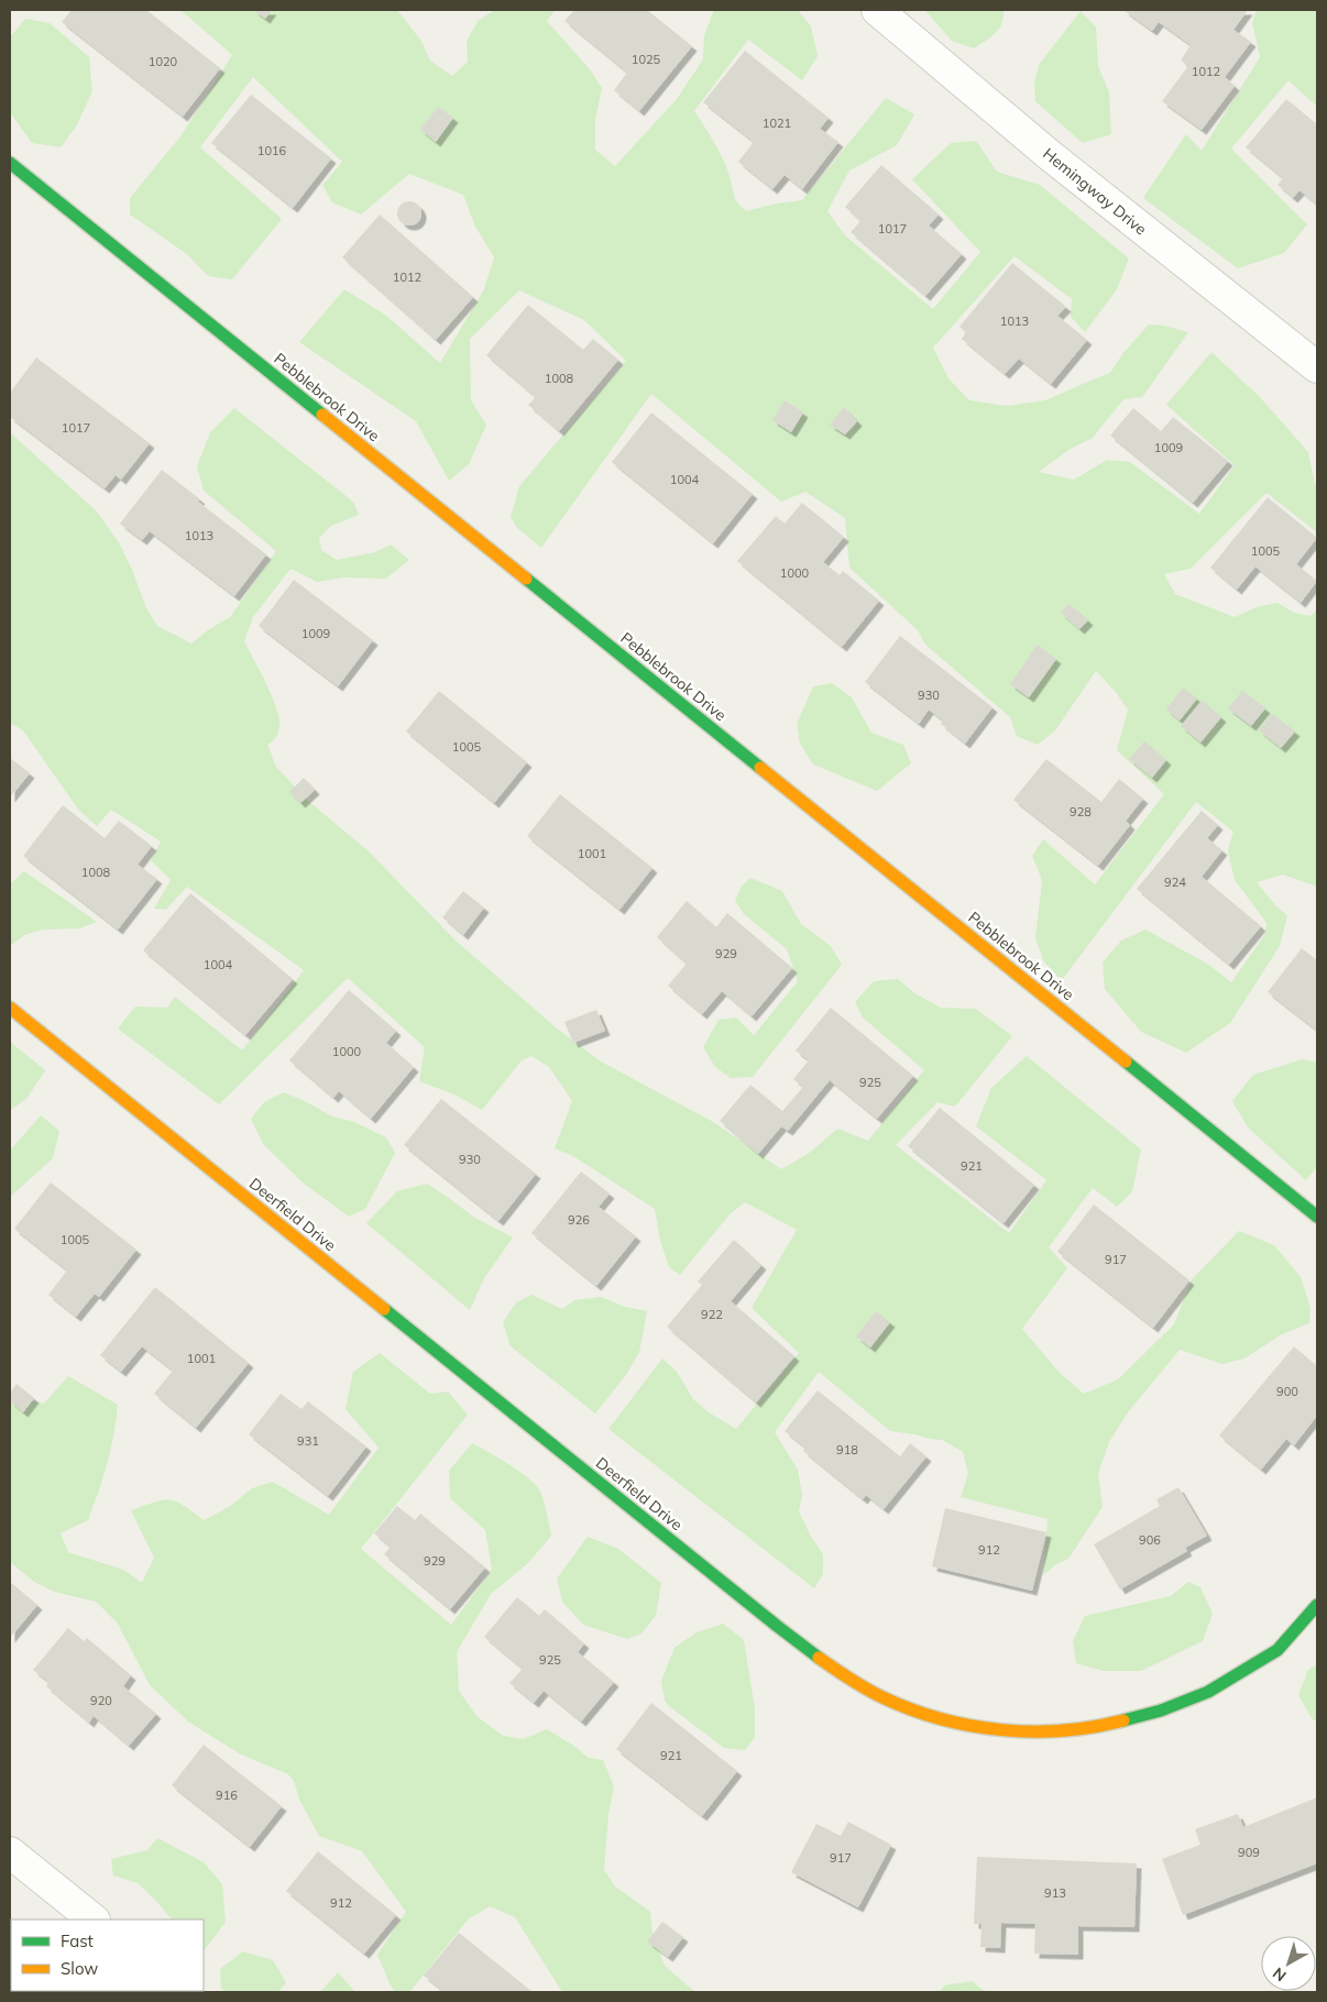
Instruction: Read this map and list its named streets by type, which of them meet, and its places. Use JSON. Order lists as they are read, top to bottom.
{
  "streets": {
    "street": ["Hemingway Drive", "Pebblebrook Drive", "Deerfield Drive"]
  },
  "house_numbers": [
    "1025",
    "1020",
    "1012",
    "1021",
    "1016",
    "1017",
    "1012",
    "1013",
    "1008",
    "1017",
    "1009",
    "1004",
    "1013",
    "1005",
    "1000",
    "1009",
    "930",
    "1005",
    "928",
    "1001",
    "1008",
    "924",
    "929",
    "1004",
    "1000",
    "925",
    "930",
    "921",
    "926",
    "1005",
    "917",
    "922",
    "1001",
    "900",
    "931",
    "918",
    "906",
    "912",
    "929",
    "925",
    "920",
    "921",
    "916",
    "909",
    "917",
    "913",
    "912"
  ],
  "legend": ["Fast", "Slow"],
  "north": "bottom left"
}
